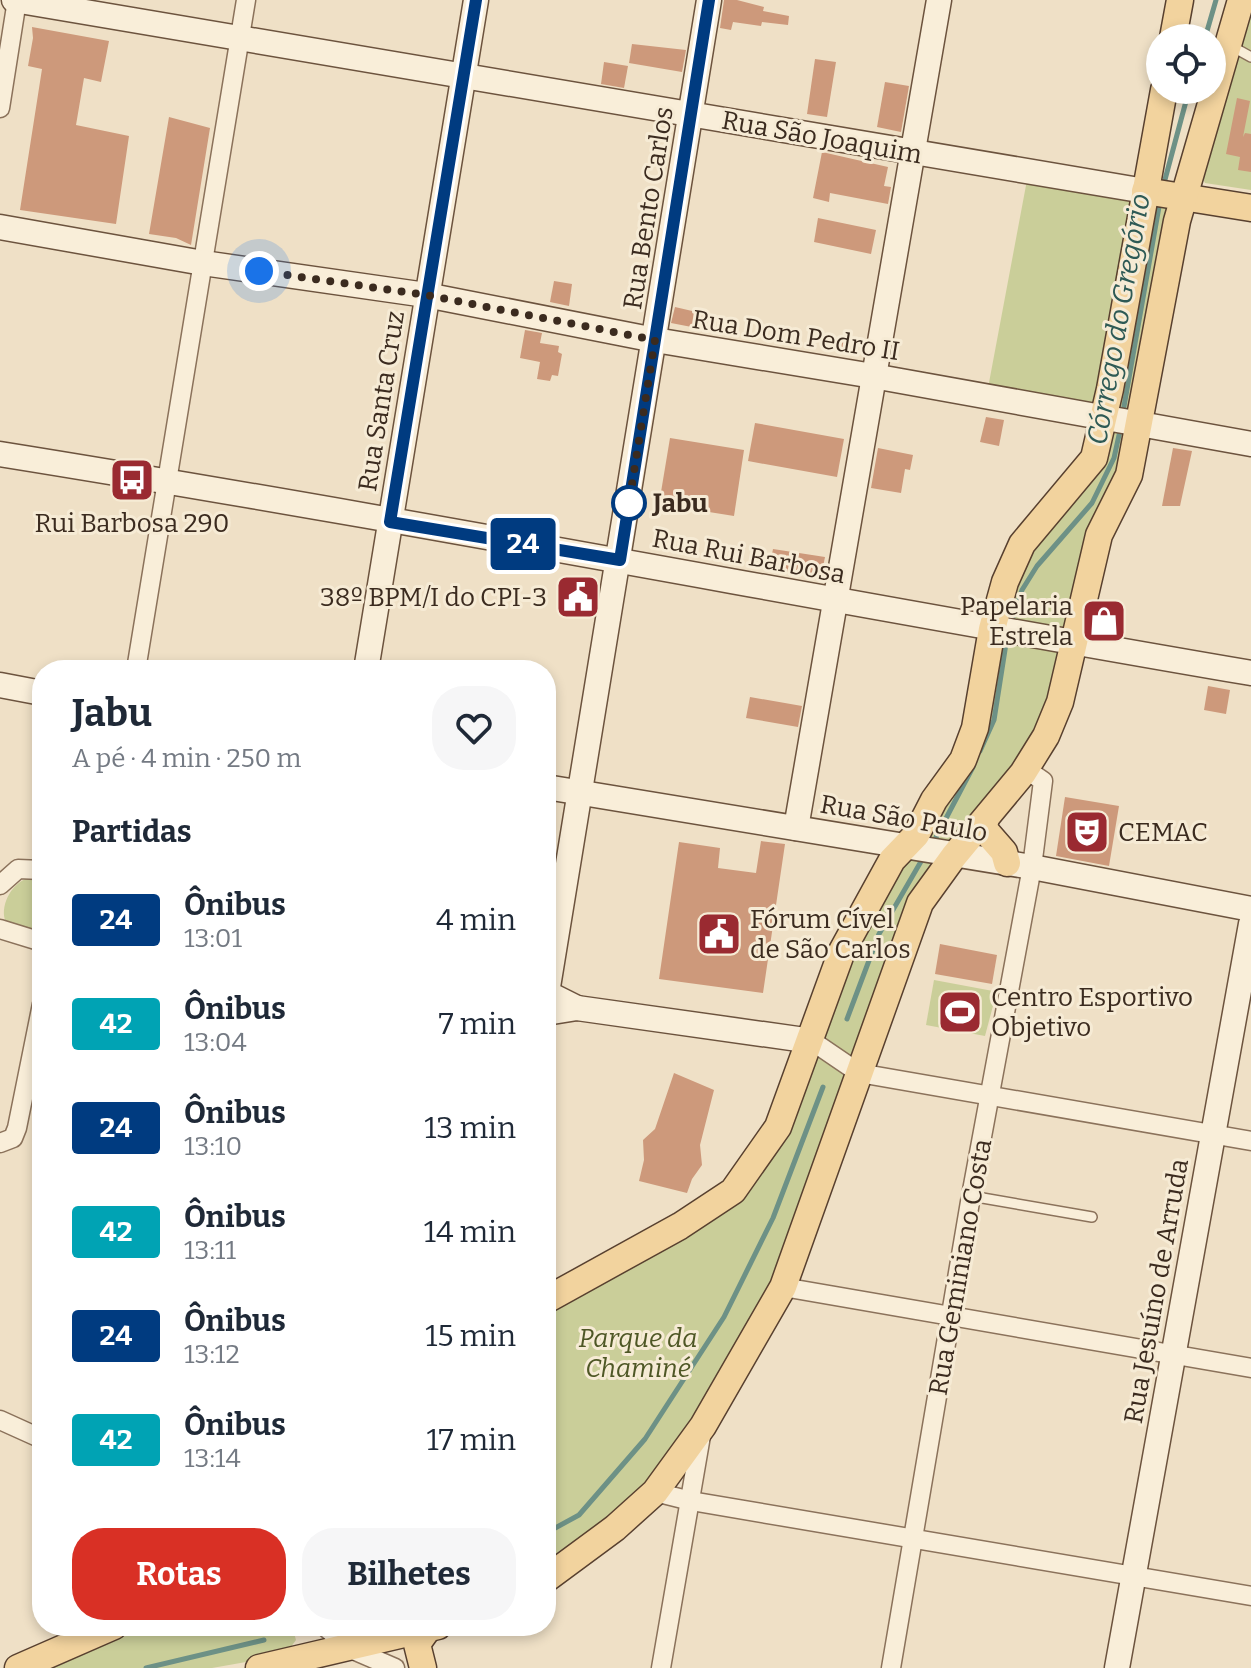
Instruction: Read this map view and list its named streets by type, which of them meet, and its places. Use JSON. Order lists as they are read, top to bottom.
{
  "streets": {
    "main road": ["Rua São Joaquim"],
    "street": [
      "Rua Bento Carlos",
      "Rua Dom Pedro II",
      "Rua Santa Cruz",
      "Rua Rui Barbosa",
      "Rua São Paulo",
      "Rua Geminiano Costa",
      "Rua Jesuíno de Arruda"
    ]
  },
  "crossings": [
    ["Rua São Joaquim", "Rua Bento Carlos"],
    ["Rua São Joaquim", "Rua Santa Cruz"],
    ["Rua Bento Carlos", "Rua Dom Pedro II"],
    ["Rua Bento Carlos", "Rua Rui Barbosa"],
    ["Rua Bento Carlos", "Rua São Paulo"],
    ["Rua Dom Pedro II", "Rua Santa Cruz"],
    ["Rua Santa Cruz", "Rua Rui Barbosa"],
    ["Rua São Paulo", "Rua Geminiano Costa"]
  ],
  "water": ["Córrego do Gregório"],
  "parks": ["Parque da Chaminé"],
  "places": {
    "bus stop": ["Rui Barbosa 290"],
    "other": ["Jabu"],
    "public building": ["38º BPM/I do CPI-3", "Fórum Cível de São Carlos"],
    "shop": ["Papelaria Estrela"],
    "theatre": ["CEMAC"],
    "sports": ["Centro Esportivo Objetivo"]
  },
  "lines": ["bus line 24"],
  "page": {
    "on_map": "24",
    "heading": [
      ["Jabu", "A pé · 4 min · 250 m"],
      "Partidas"
    ],
    "list": [
      {
        "mark": "24",
        "name": "Ônibus",
        "note": "13:01",
        "value": "4 min"
      },
      {
        "mark": "42",
        "name": "Ônibus",
        "note": "13:04",
        "value": "7 min"
      },
      {
        "mark": "24",
        "name": "Ônibus",
        "note": "13:10",
        "value": "13 min"
      },
      {
        "mark": "42",
        "name": "Ônibus",
        "note": "13:11",
        "value": "14 min"
      },
      {
        "mark": "24",
        "name": "Ônibus",
        "note": "13:12",
        "value": "15 min"
      },
      {
        "mark": "42",
        "name": "Ônibus",
        "note": "13:14",
        "value": "17 min"
      }
    ],
    "buttons": ["Rotas", "Bilhetes"]
  }
}
